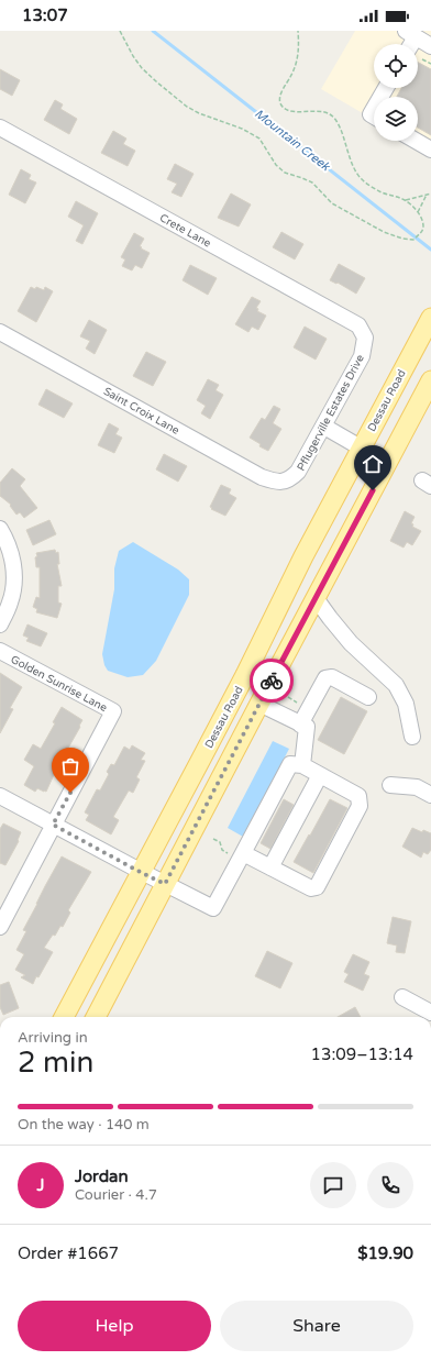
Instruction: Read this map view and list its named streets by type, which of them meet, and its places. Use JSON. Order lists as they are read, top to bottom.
{
  "streets": {
    "main road": ["Dessau Road"],
    "street": [
      "Crete Lane",
      "Saint Croix Lane",
      "Pflugerville Estates Drive",
      "Golden Sunrise Lane"
    ]
  },
  "crossings": [
    ["Crete Lane", "Pflugerville Estates Drive"],
    ["Saint Croix Lane", "Pflugerville Estates Drive"]
  ],
  "water": ["Mountain Creek"],
  "page": {
    "status": "13:07",
    "heading": ["2 min", "Arriving in", "13:09–13:14"],
    "panel": [
      "Jordan",
      "Courier · 4.7",
      "Order #1667",
      "$19.90"
    ],
    "bar": "On the way · 140 m",
    "round": "J",
    "buttons": ["Help", "Share"]
  }
}
